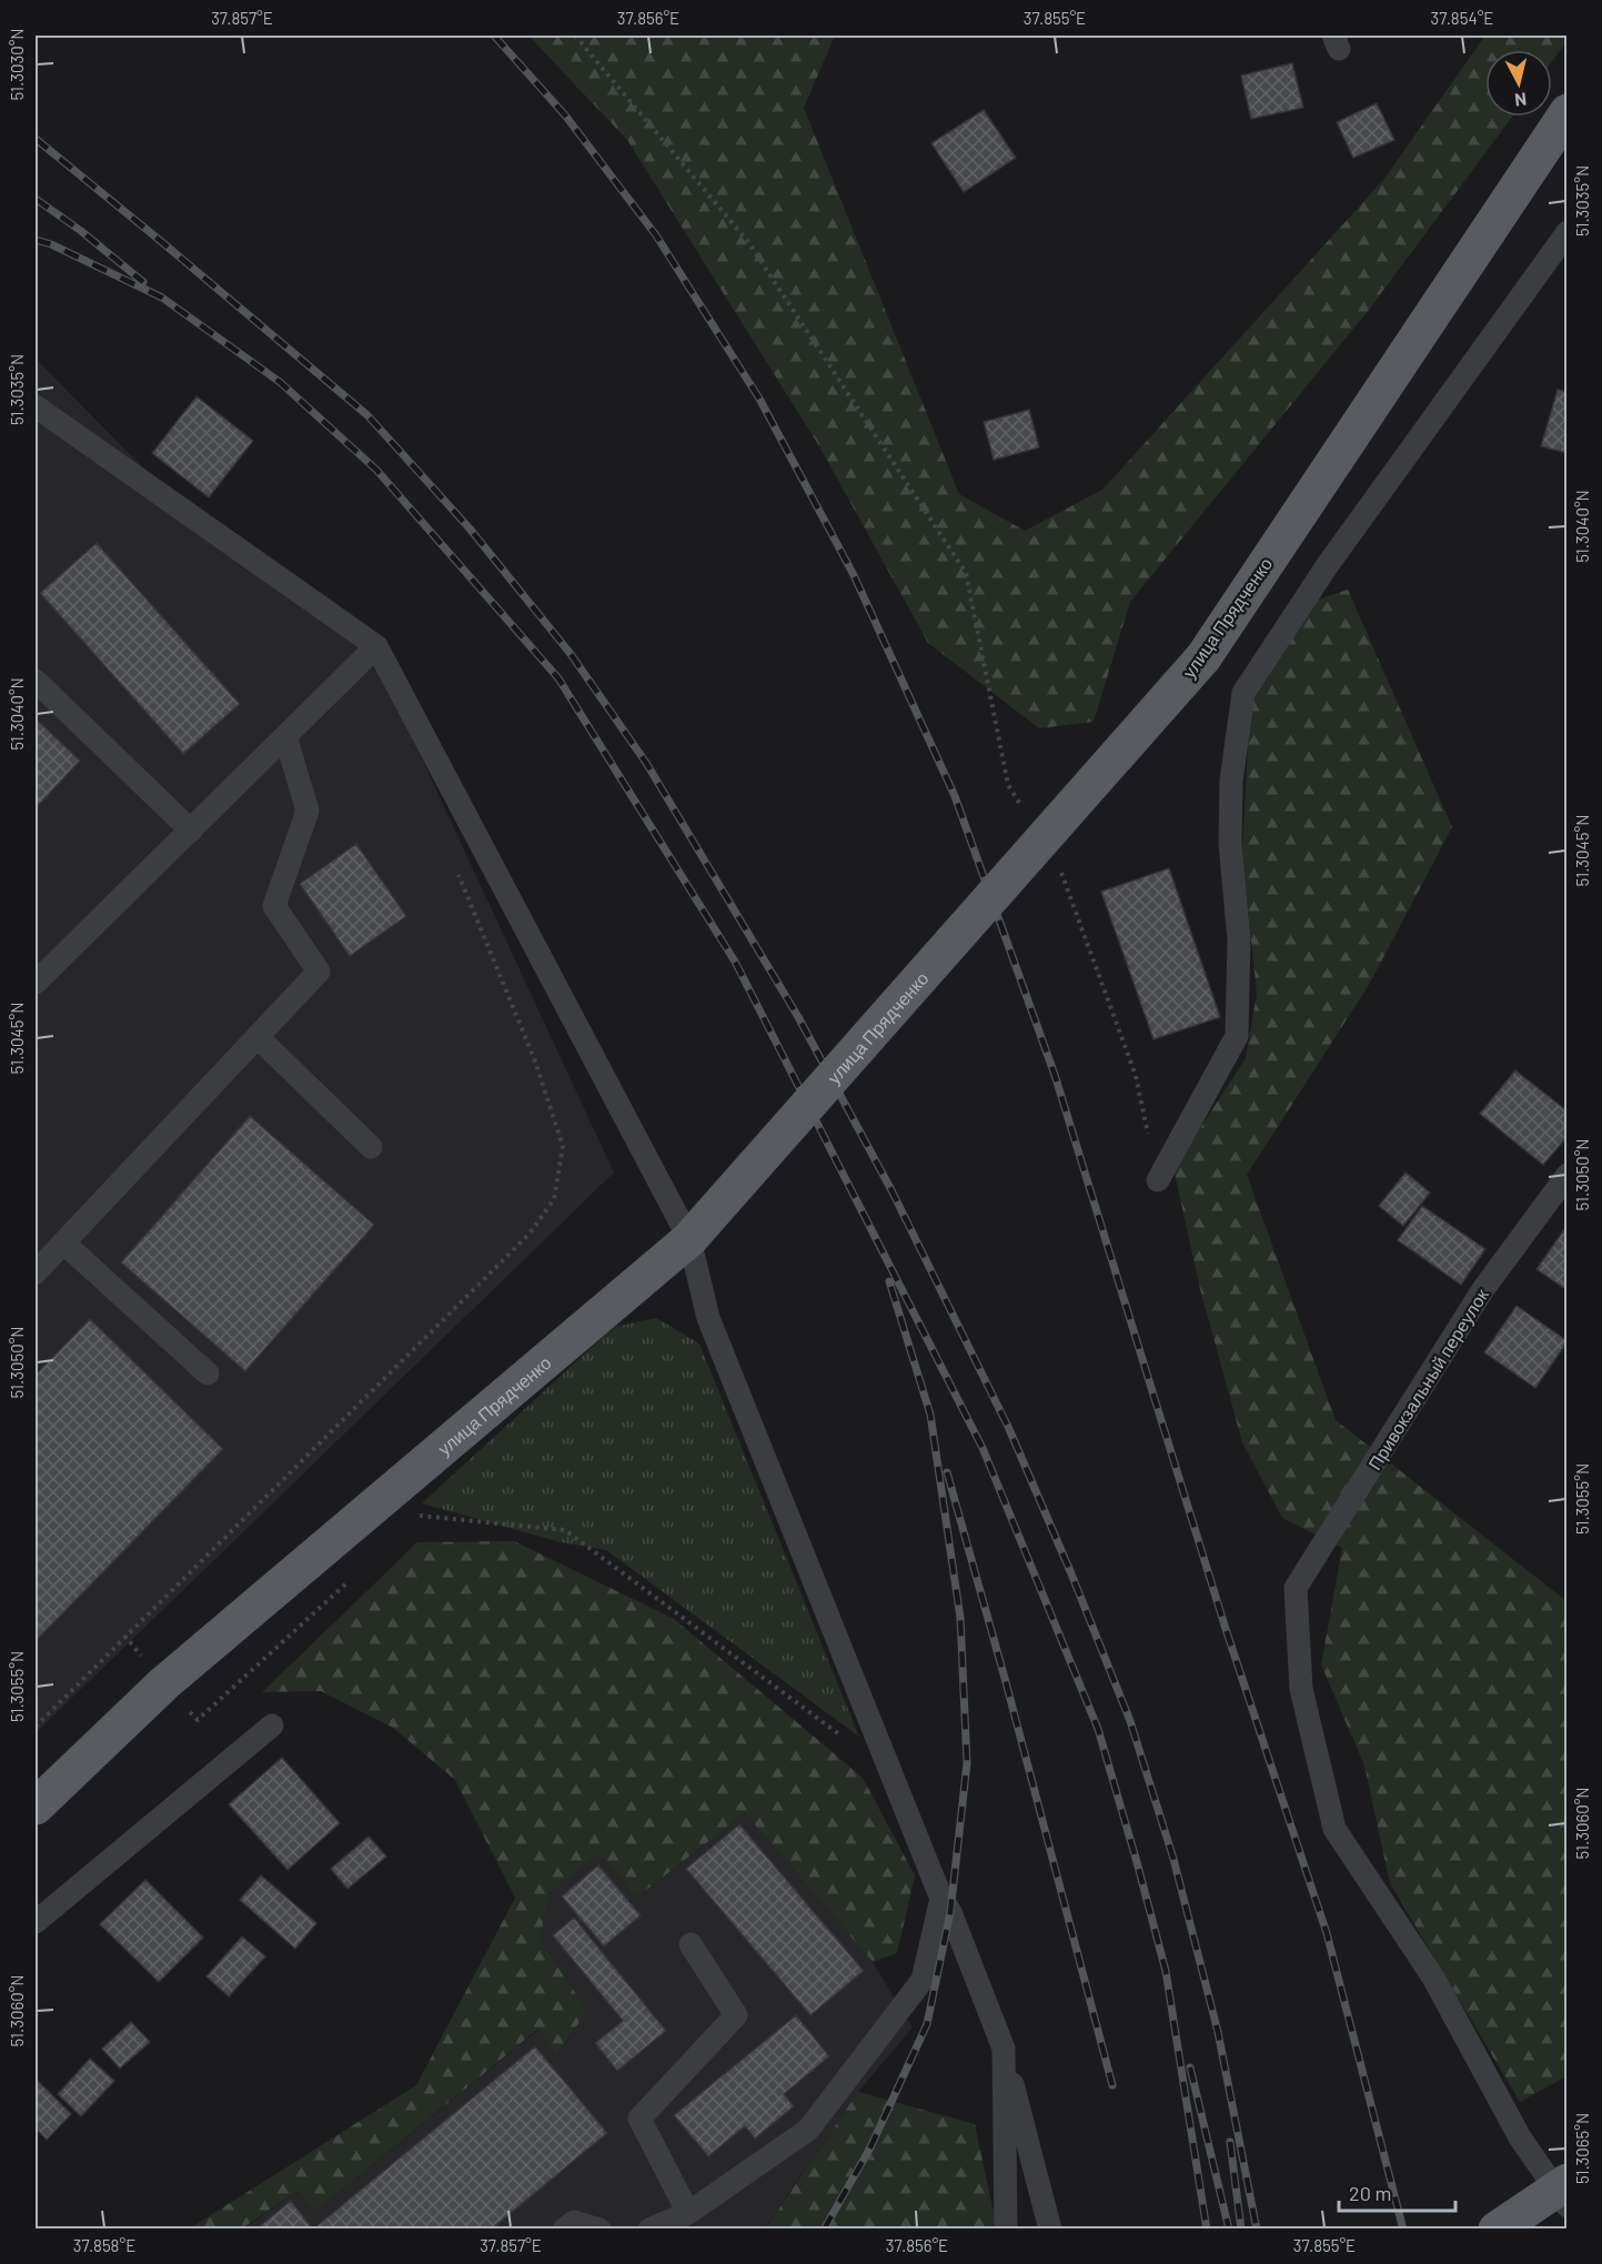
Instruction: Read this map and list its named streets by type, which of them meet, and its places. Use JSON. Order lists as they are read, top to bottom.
{
  "streets": {
    "main road": ["улица Прядченко"],
    "lane": ["Привокзальный переулок"]
  },
  "scale_bar": "20 m",
  "north": "bottom",
  "coordinates": [
    "37.857°E",
    "37.856°E",
    "37.855°E",
    "37.854°E",
    "51.3030°N",
    "51.3035°N",
    "51.3040°N",
    "51.3045°N",
    "51.3050°N",
    "51.3055°N",
    "51.3060°N",
    "51.3065°N",
    "37.858°E"
  ]
}
